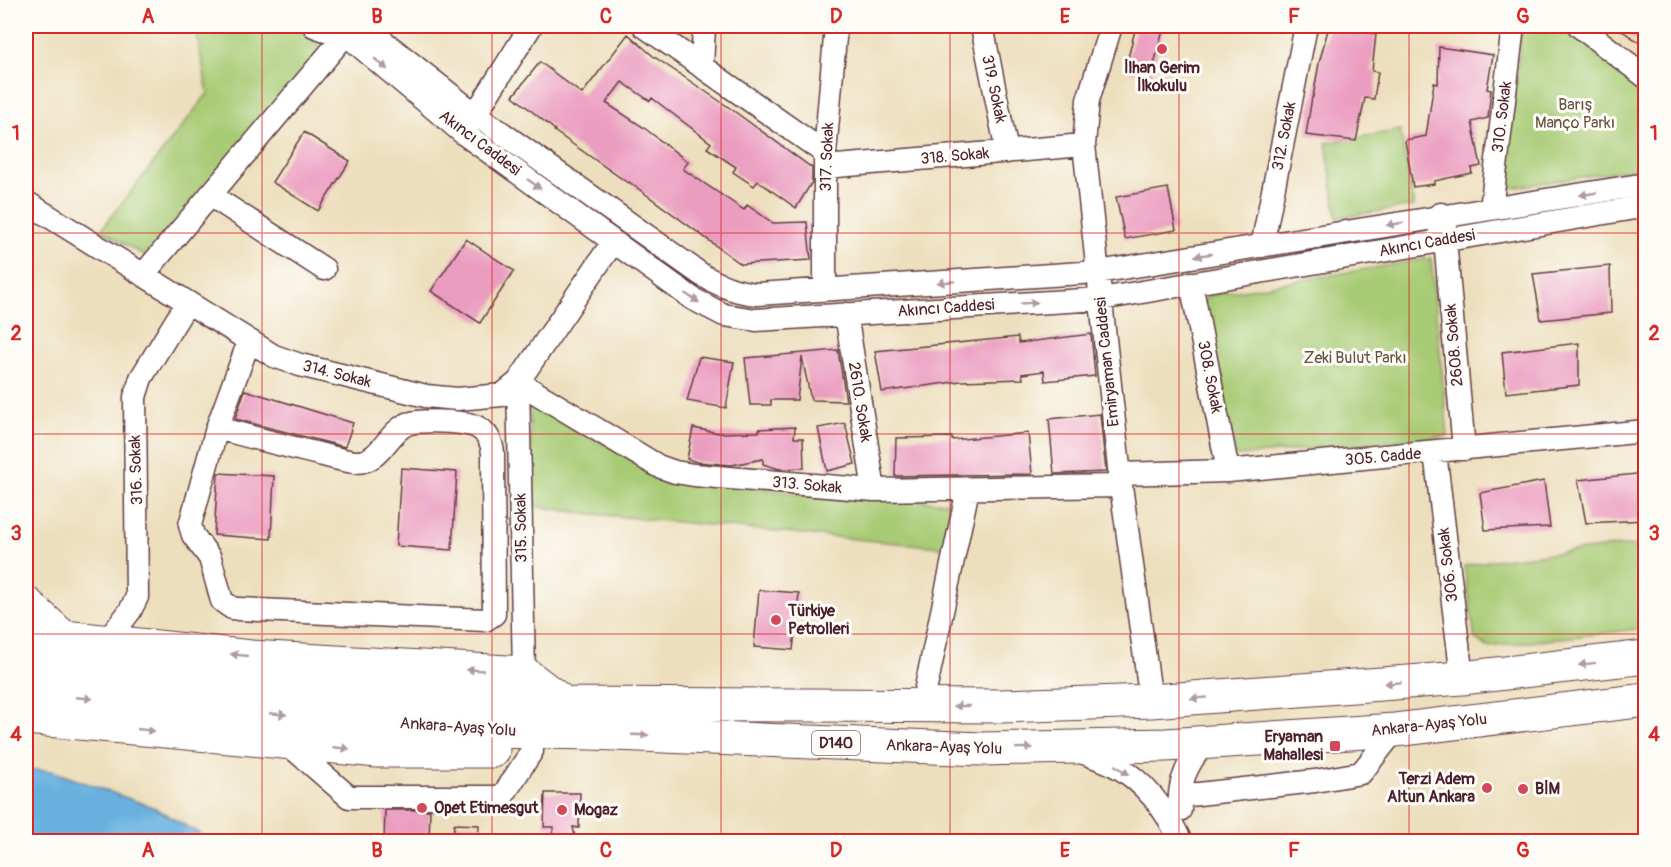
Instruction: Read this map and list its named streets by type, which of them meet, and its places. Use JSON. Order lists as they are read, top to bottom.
{
  "streets": {
    "highway": ["Ankara-Ayaş Yolu", "D140"],
    "street": [
      "319. Sokak",
      "310. Sokak",
      "312. Sokak",
      "Akıncı Caddesi",
      "318. Sokak",
      "317. Sokak",
      "2608. Sokak",
      "Emiryaman Caddesi",
      "314. Sokak",
      "308. Sokak",
      "2610. Sokak",
      "305. Cadde",
      "316. Sokak",
      "313. Sokak",
      "315. Sokak",
      "306. Sokak"
    ]
  },
  "crossings": [
    ["319. Sokak", "318. Sokak"],
    ["310. Sokak", "Akıncı Caddesi"],
    ["312. Sokak", "Akıncı Caddesi"],
    ["Akıncı Caddesi", "317. Sokak"],
    ["Akıncı Caddesi", "2608. Sokak"],
    ["Akıncı Caddesi", "Emiryaman Caddesi"],
    ["Akıncı Caddesi", "314. Sokak"],
    ["Akıncı Caddesi", "308. Sokak"],
    ["Akıncı Caddesi", "2610. Sokak"],
    ["318. Sokak", "317. Sokak"],
    ["318. Sokak", "Emiryaman Caddesi"],
    ["2608. Sokak", "305. Cadde"],
    ["Emiryaman Caddesi", "305. Cadde"],
    ["Emiryaman Caddesi", "313. Sokak"],
    ["Emiryaman Caddesi", "Ankara-Ayaş Yolu"],
    ["314. Sokak", "316. Sokak"],
    ["314. Sokak", "313. Sokak"],
    ["314. Sokak", "315. Sokak"],
    ["308. Sokak", "305. Cadde"],
    ["2610. Sokak", "313. Sokak"],
    ["305. Cadde", "313. Sokak"],
    ["305. Cadde", "306. Sokak"],
    ["313. Sokak", "315. Sokak"],
    ["306. Sokak", "Ankara-Ayaş Yolu"]
  ],
  "parks": ["Barış Manço Parkı", "Zeki Bulut Parkı"],
  "places": {
    "other": [
      "İlhan Gerim İlkokulu",
      "Türkiye Petrolleri",
      "Terzi Adem Altun Ankara",
      "BİM",
      "Opet Etimesgut",
      "Mogaz"
    ],
    "transit": ["Eryaman Mahallesi"]
  },
  "grid": {
    "columns": [
      "A",
      "B",
      "C",
      "D",
      "E",
      "F",
      "G"
    ],
    "rows": [
      "1",
      "2",
      "3",
      "4"
    ]
  }
}
